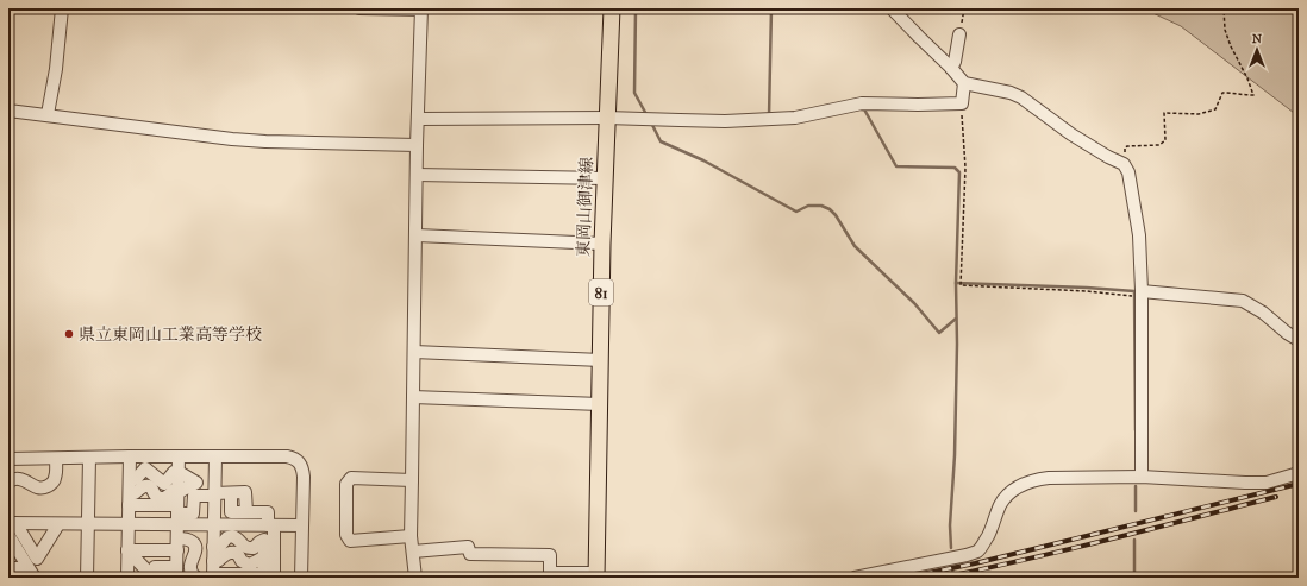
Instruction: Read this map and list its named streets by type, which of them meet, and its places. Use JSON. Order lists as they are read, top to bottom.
{
  "streets": {
    "main road": ["東岡山御津線", "81"]
  },
  "places": ["県立東岡山工業高等学校"],
  "north": "top"
}
